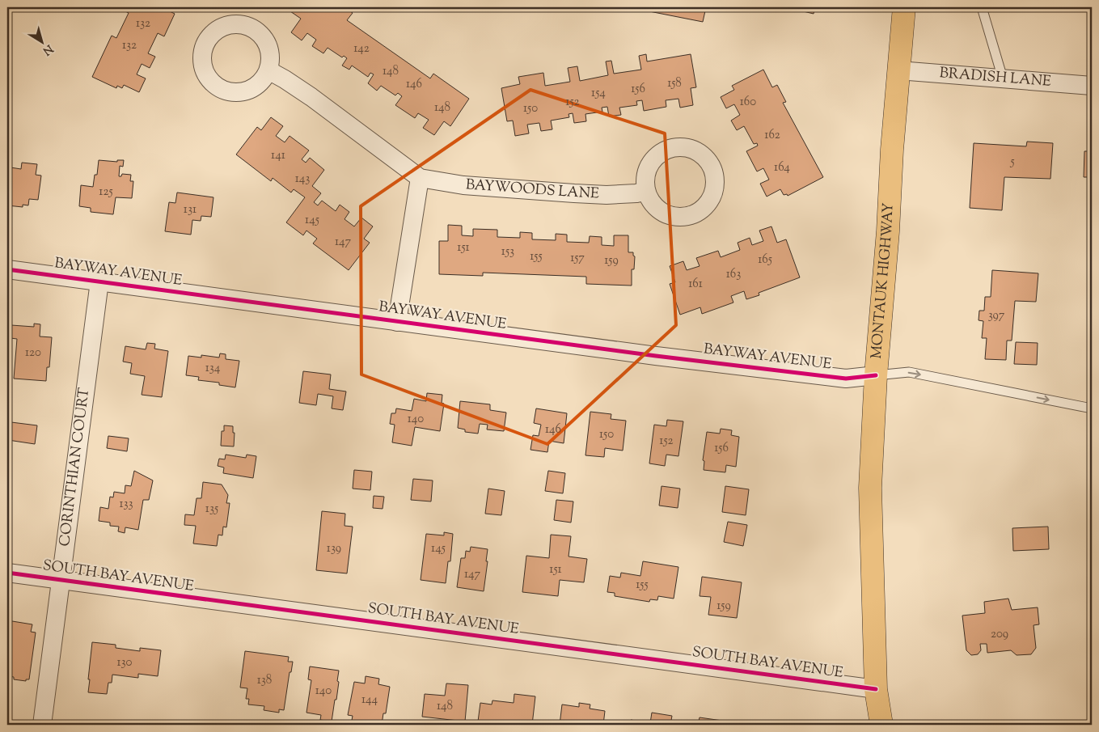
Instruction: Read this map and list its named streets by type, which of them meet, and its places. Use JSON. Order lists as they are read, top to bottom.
{
  "streets": {
    "main road": ["MONTAUK HIGHWAY"],
    "street": [
      "BRADISH LANE",
      "BAYWOODS LANE",
      "BAYWAY AVENUE",
      "CORINTHIAN COURT",
      "SOUTH BAY AVENUE"
    ]
  },
  "crossings": [
    ["BRADISH LANE", "MONTAUK HIGHWAY"],
    ["BAYWAY AVENUE", "MONTAUK HIGHWAY"],
    ["BAYWAY AVENUE", "CORINTHIAN COURT"],
    ["MONTAUK HIGHWAY", "SOUTH BAY AVENUE"],
    ["CORINTHIAN COURT", "SOUTH BAY AVENUE"]
  ],
  "house_numbers": [
    "132",
    "132",
    "142",
    "148",
    "158",
    "146",
    "156",
    "154",
    "152",
    "160",
    "148",
    "150",
    "162",
    "141",
    "5",
    "164",
    "143",
    "125",
    "131",
    "145",
    "147",
    "151",
    "153",
    "155",
    "157",
    "165",
    "159",
    "163",
    "161",
    "397",
    "120",
    "134",
    "140",
    "146",
    "150",
    "152",
    "156",
    "133",
    "135",
    "139",
    "145",
    "151",
    "147",
    "155",
    "159",
    "209",
    "130",
    "138",
    "140",
    "144",
    "148"
  ],
  "north": "bottom right"
}
